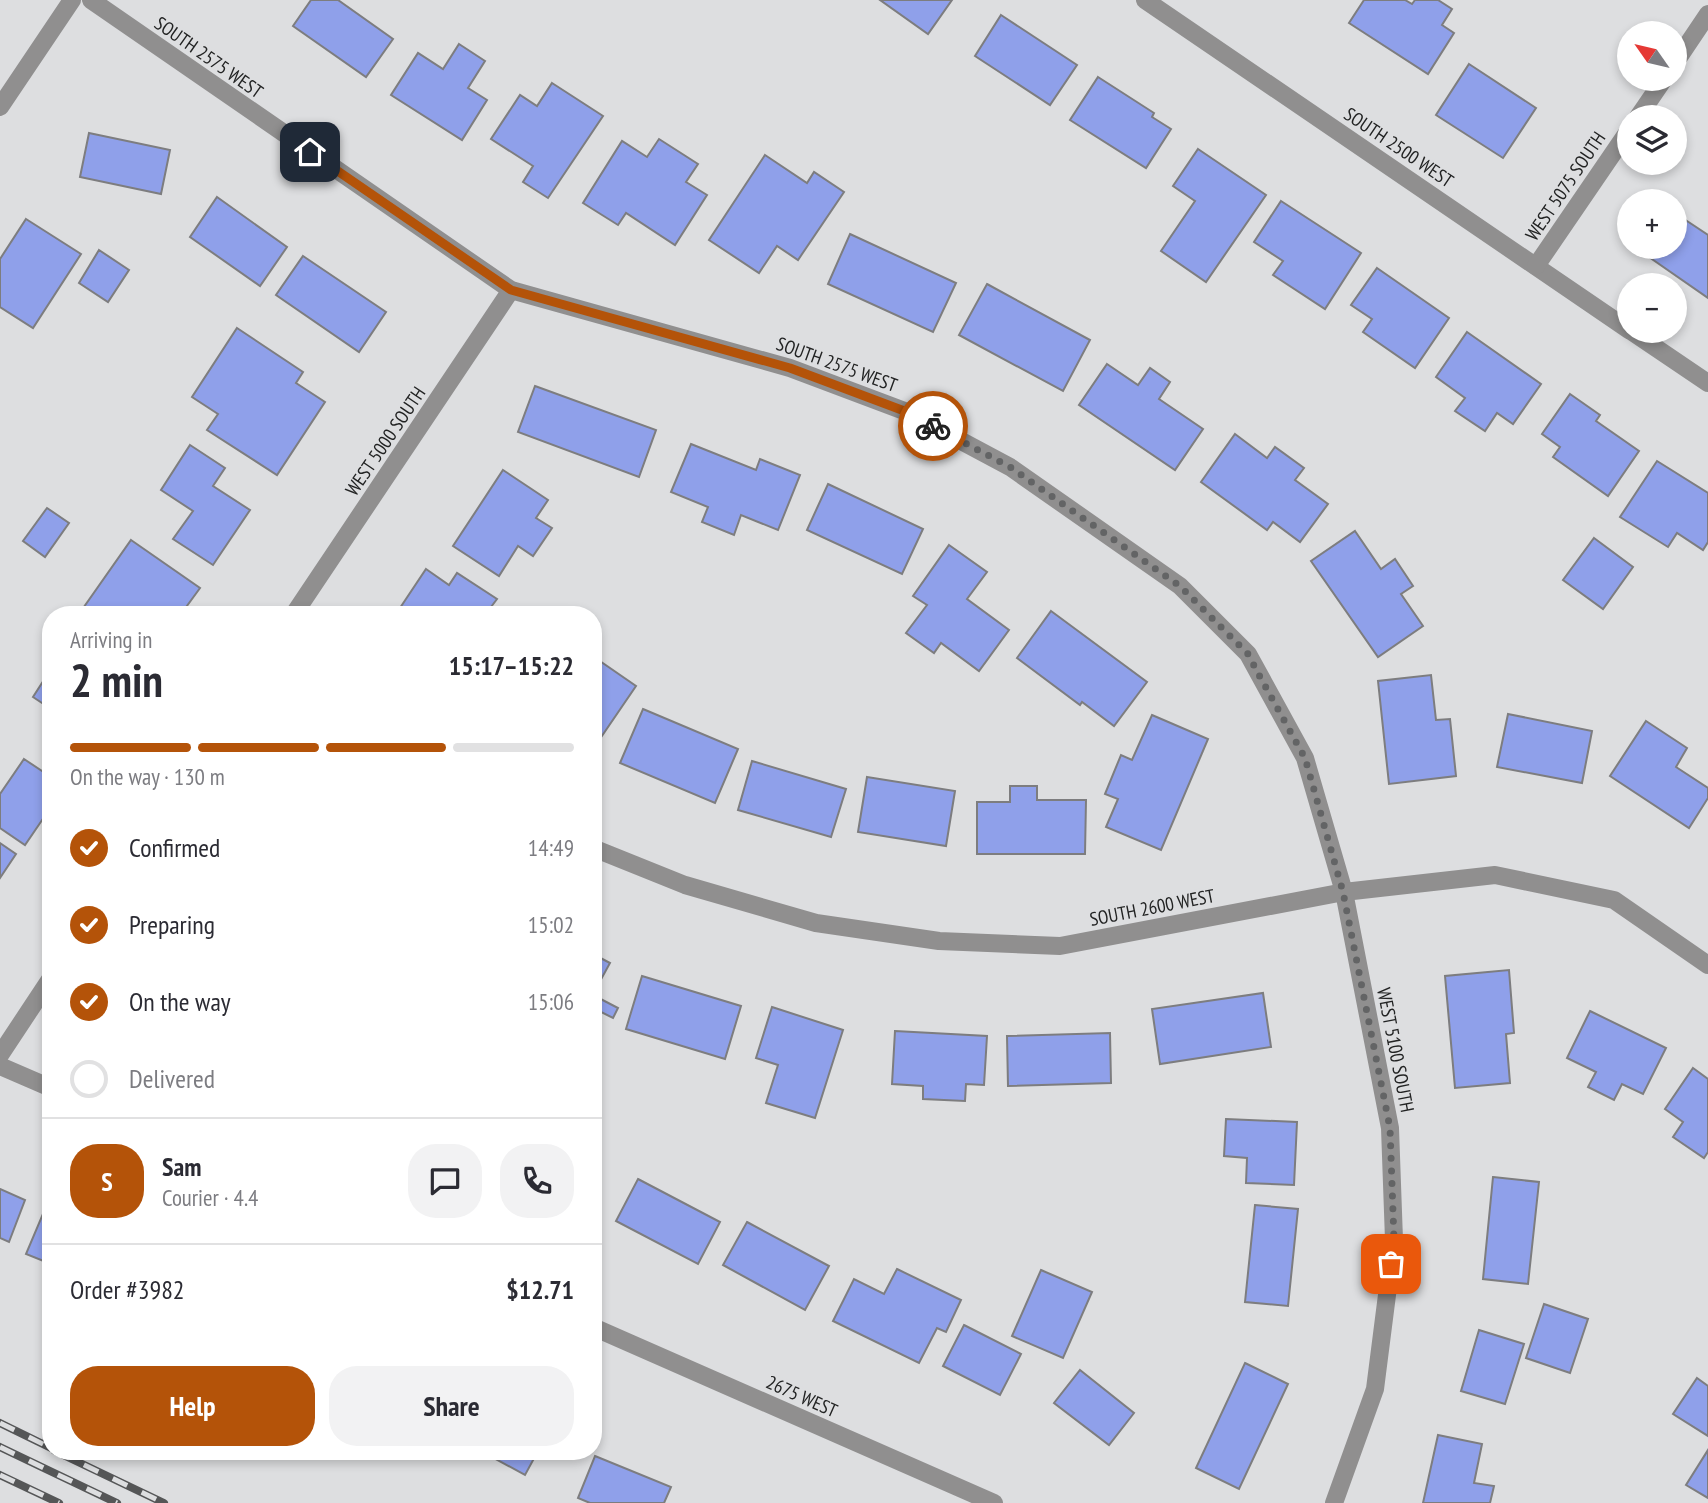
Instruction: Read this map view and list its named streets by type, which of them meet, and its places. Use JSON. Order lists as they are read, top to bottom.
{
  "streets": {
    "street": [
      "SOUTH 2575 WEST",
      "SOUTH 2500 WEST",
      "WEST 5075 SOUTH",
      "WEST 5000 SOUTH",
      "SOUTH 2600 WEST",
      "WEST 5100 SOUTH",
      "2675 WEST"
    ]
  },
  "crossings": [
    ["SOUTH 2575 WEST", "WEST 5000 SOUTH"],
    ["SOUTH 2575 WEST", "SOUTH 2600 WEST"],
    ["SOUTH 2575 WEST", "WEST 5100 SOUTH"],
    ["SOUTH 2500 WEST", "WEST 5075 SOUTH"],
    ["SOUTH 2600 WEST", "WEST 5100 SOUTH"]
  ],
  "north": "top left",
  "page": {
    "map_buttons": ["+", "−"],
    "heading": ["2 min", "Arriving in", "15:17–15:22"],
    "panel": [
      "Sam",
      "Courier · 4.4",
      "Order #3982",
      "$12.71"
    ],
    "bar": "On the way · 130 m",
    "list": [
      ["Confirmed", "14:49"],
      ["Preparing", "15:02"],
      ["On the way", "15:06"],
      "Delivered"
    ],
    "round": "S",
    "buttons": ["Help", "Share"]
  }
}
